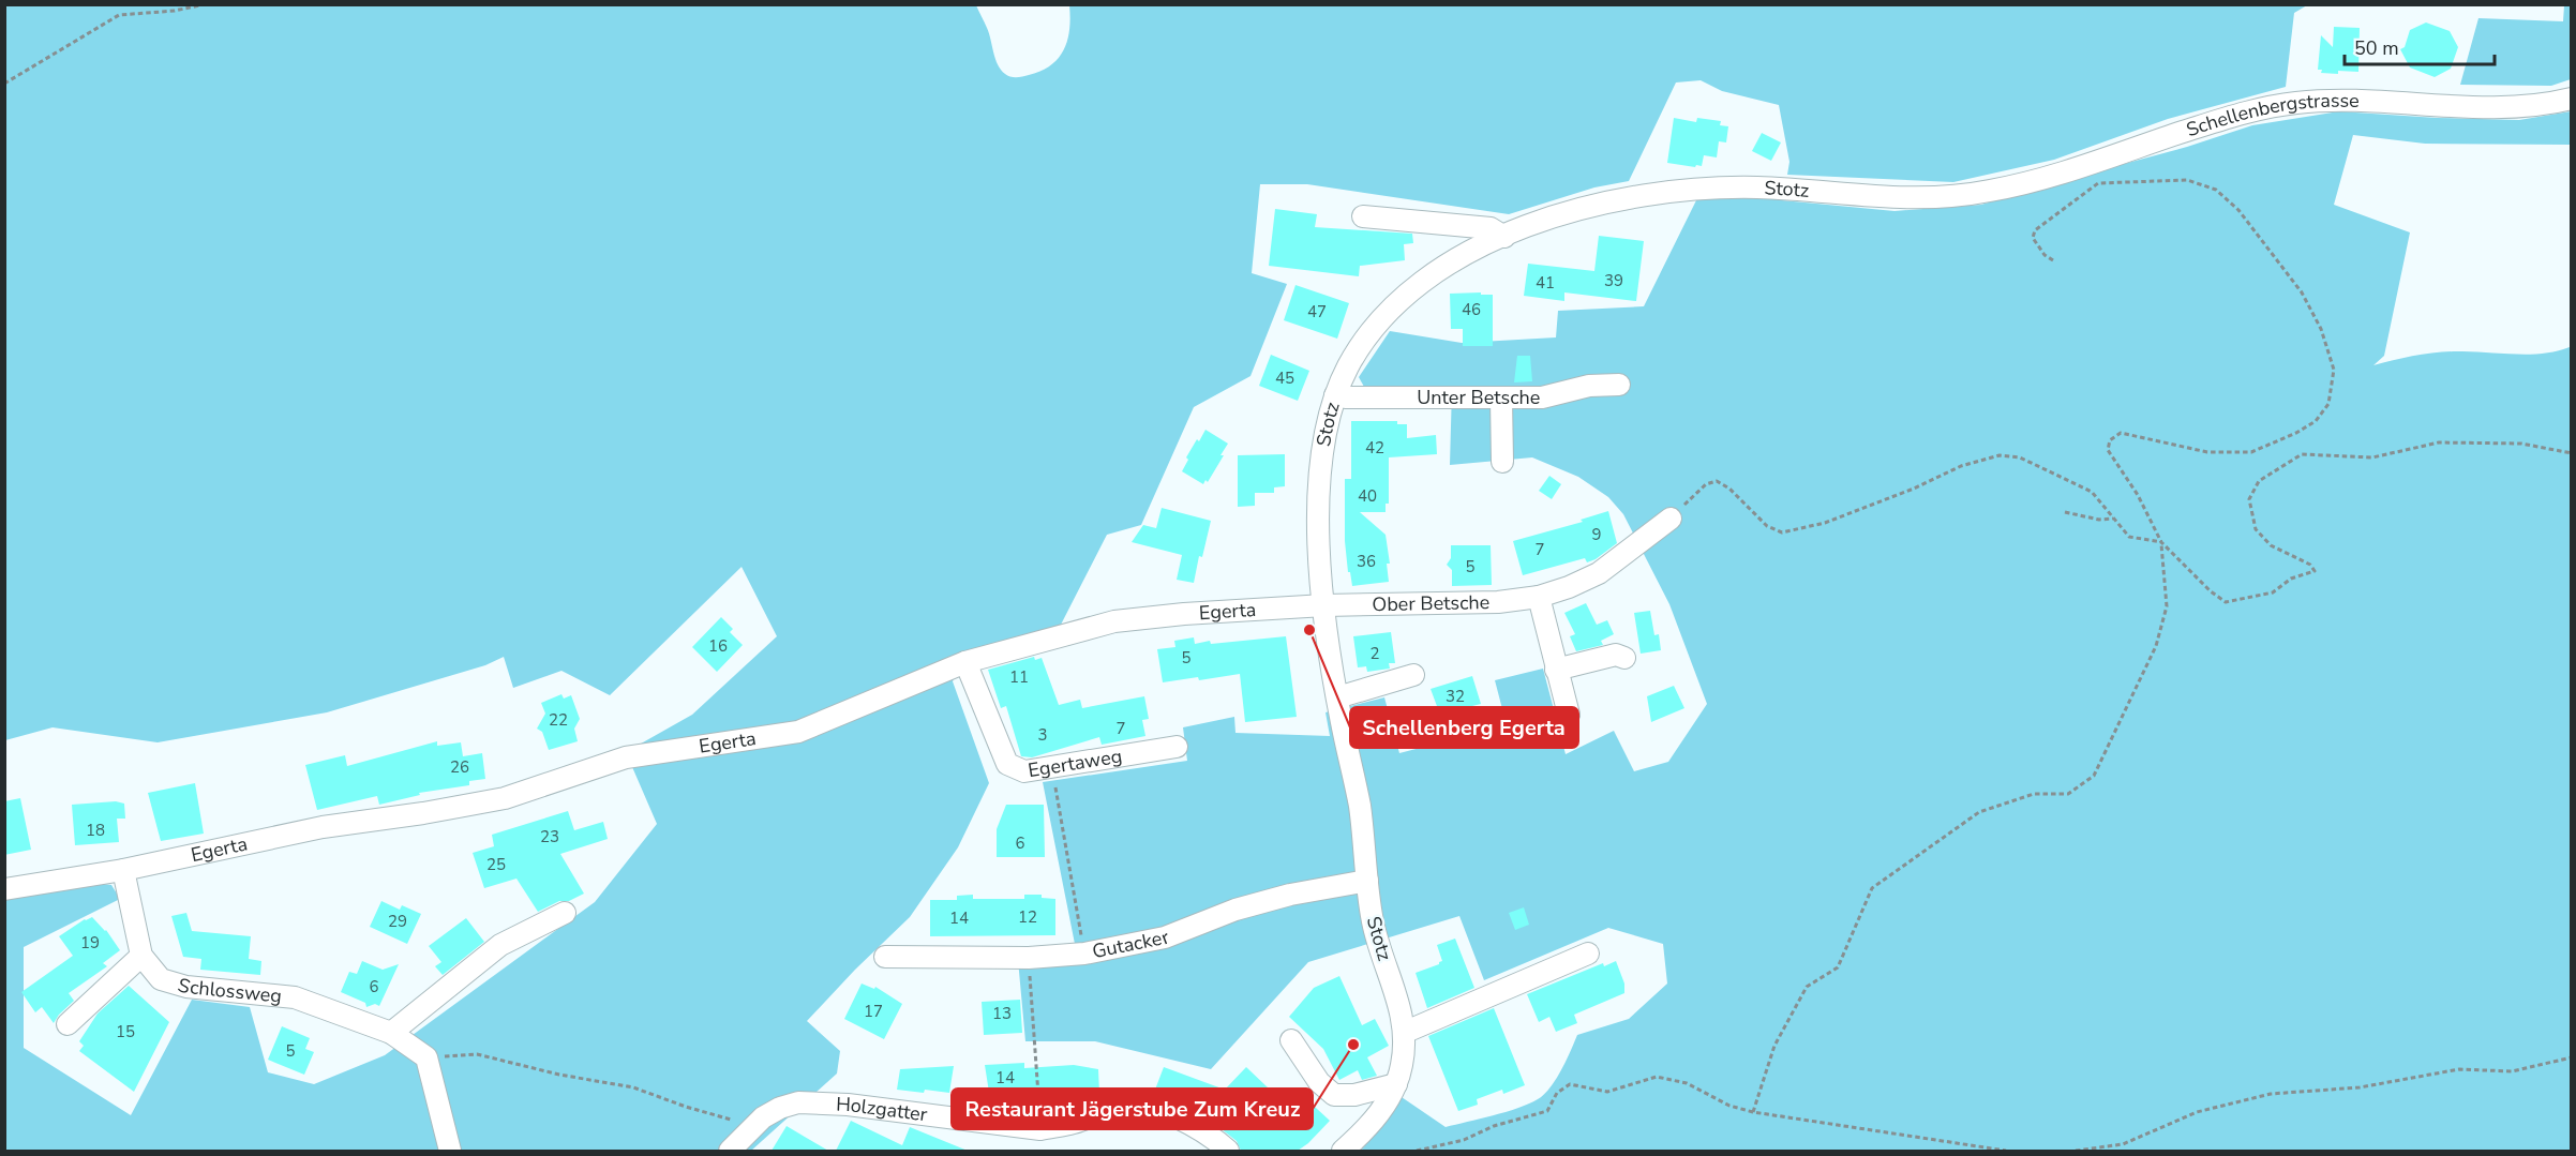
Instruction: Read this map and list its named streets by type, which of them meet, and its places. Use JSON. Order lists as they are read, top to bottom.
{
  "streets": {
    "street": [
      "Schellenbergstrasse",
      "Stotz",
      "Unter Betsche",
      "Ober Betsche",
      "Egerta",
      "Egertaweg",
      "Gutacker",
      "Schlossweg",
      "Holzgatter"
    ]
  },
  "crossings": [
    ["Schellenbergstrasse", "Stotz"],
    ["Stotz", "Unter Betsche"],
    ["Stotz", "Ober Betsche"],
    ["Stotz", "Egerta"],
    ["Stotz", "Gutacker"],
    ["Ober Betsche", "Egerta"],
    ["Egerta", "Egertaweg"],
    ["Egerta", "Schlossweg"]
  ],
  "places": ["Schellenberg Egerta", "Restaurant Jägerstube Zum Kreuz"],
  "house_numbers": [
    "39",
    "41",
    "46",
    "47",
    "45",
    "42",
    "40",
    "9",
    "7",
    "36",
    "5",
    "16",
    "2",
    "5",
    "11",
    "32",
    "22",
    "7",
    "3",
    "26",
    "18",
    "23",
    "6",
    "25",
    "12",
    "14",
    "29",
    "19",
    "6",
    "17",
    "13",
    "15",
    "5",
    "14"
  ],
  "scale_bar": "50 m"
}
